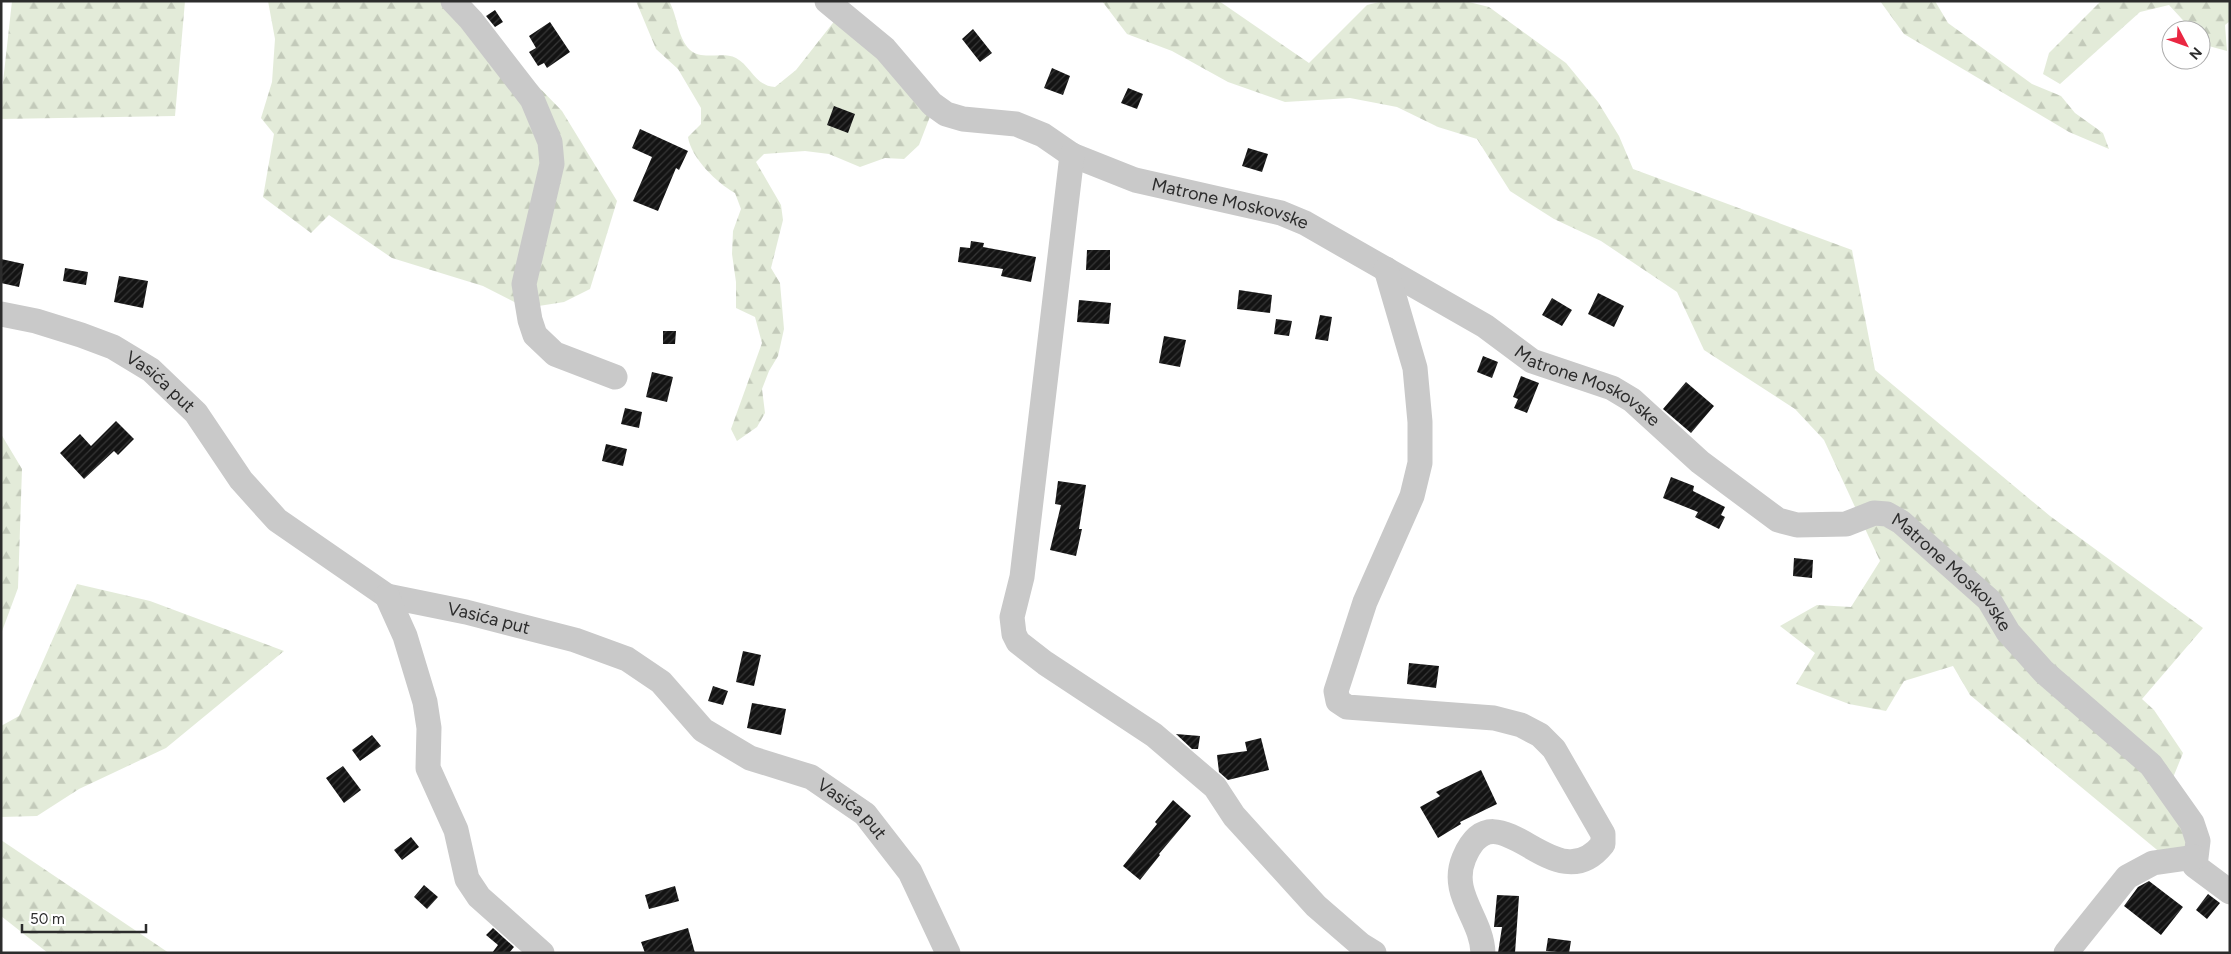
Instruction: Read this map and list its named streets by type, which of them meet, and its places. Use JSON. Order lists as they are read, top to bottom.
{
  "streets": {
    "street": ["Matrone Moskovske", "Vasića put"]
  },
  "scale_bar": "50 m",
  "north": "bottom right"
}
